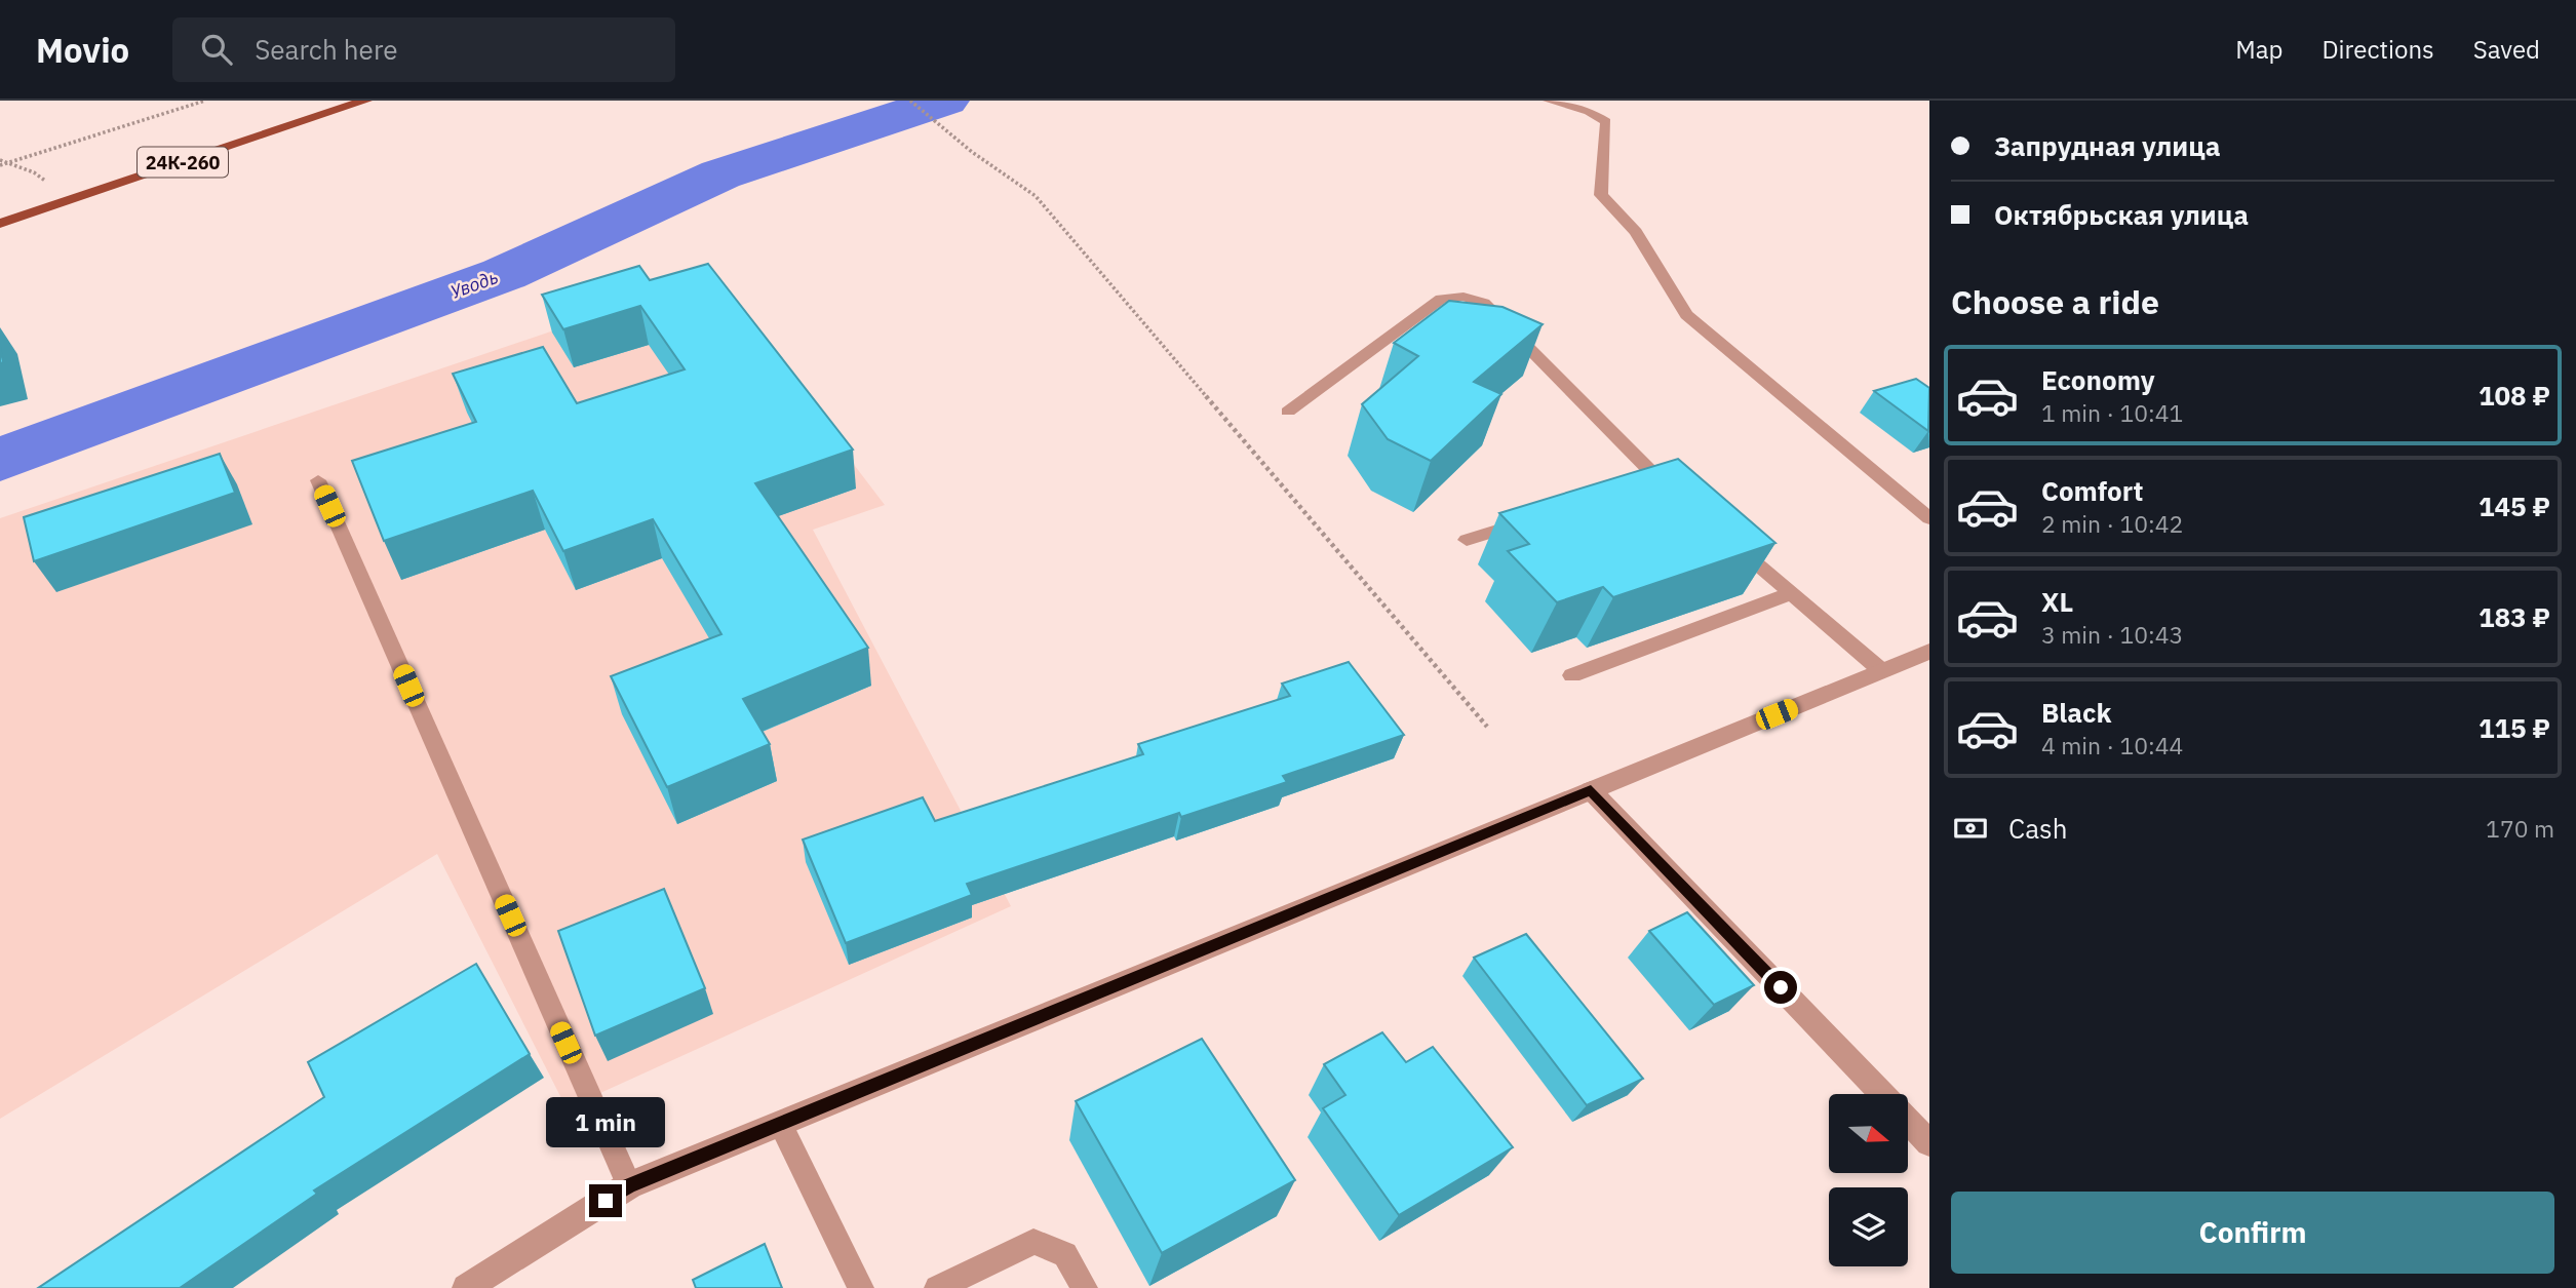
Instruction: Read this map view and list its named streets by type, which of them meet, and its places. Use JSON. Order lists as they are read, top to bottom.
{
  "streets": {
    "main road": ["24К-260"]
  },
  "water": ["Уводь"],
  "north": "right",
  "page": {
    "header": "Movio",
    "search": "Search here",
    "nav": ["Map", "Directions", "Saved"],
    "banner": ["Запрудная улица", "Октябрьская улица"],
    "heading": "Choose a ride",
    "list": [
      {
        "name": "Economy",
        "note": "1 min · 10:41",
        "value": "108 ₽"
      },
      {
        "name": "Comfort",
        "note": "2 min · 10:42",
        "value": "145 ₽"
      },
      {
        "name": "XL",
        "note": "3 min · 10:43",
        "value": "183 ₽"
      },
      {
        "name": "Black",
        "note": "4 min · 10:44",
        "value": "115 ₽"
      }
    ],
    "pay": ["Cash", "170 m"],
    "bubble": "1 min",
    "buttons": "Confirm"
  }
}
